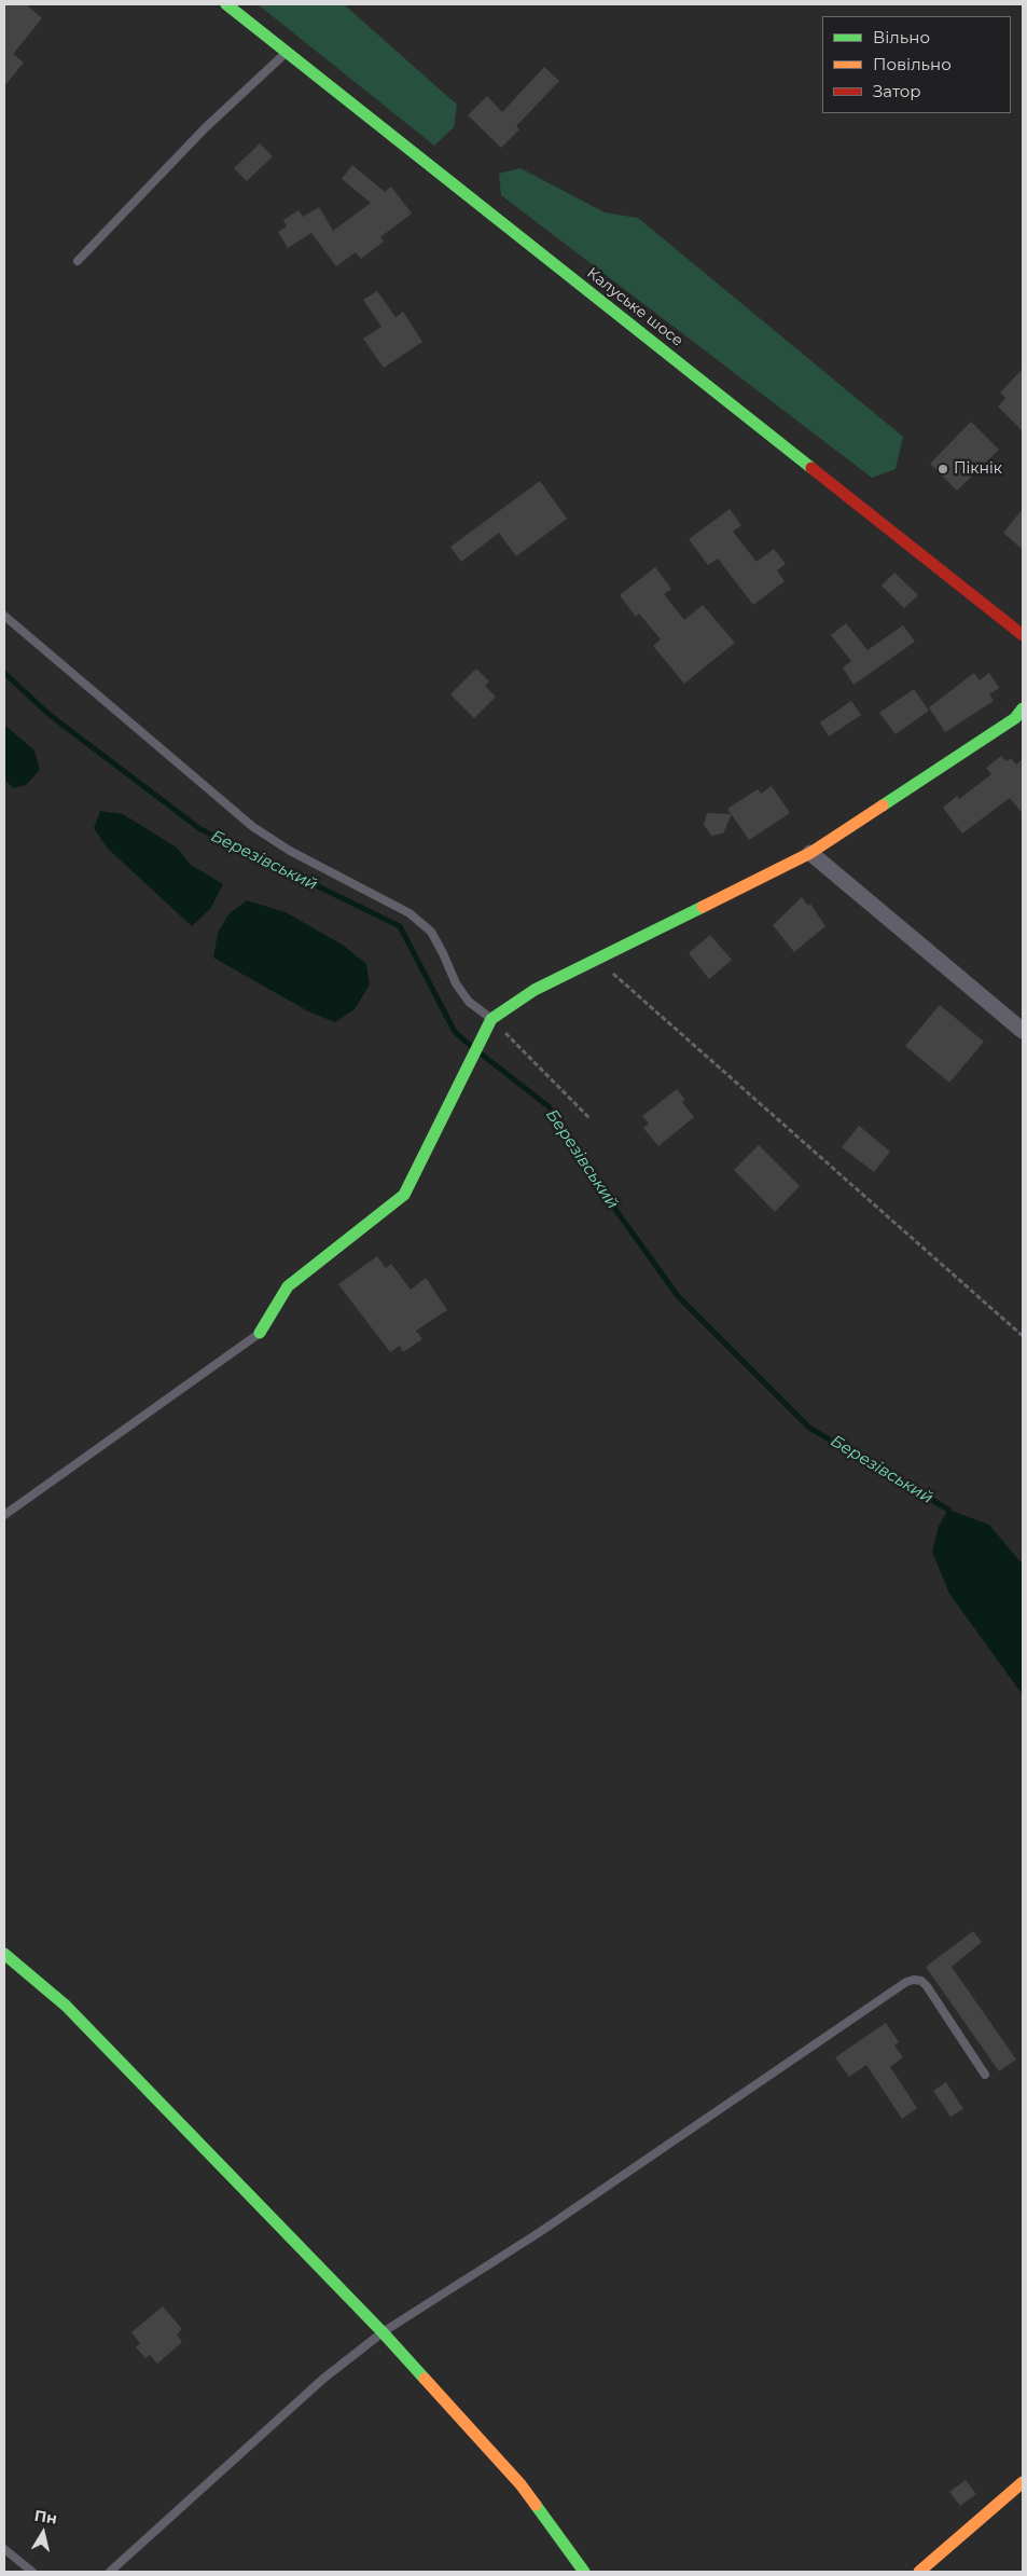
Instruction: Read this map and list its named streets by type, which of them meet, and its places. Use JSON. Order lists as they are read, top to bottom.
{
  "streets": {
    "street": ["Калуське шосе"]
  },
  "water": ["Березівський"],
  "places": ["Пікнік"],
  "legend": ["Вільно", "Повільно", "Затор"],
  "north": "top"
}
